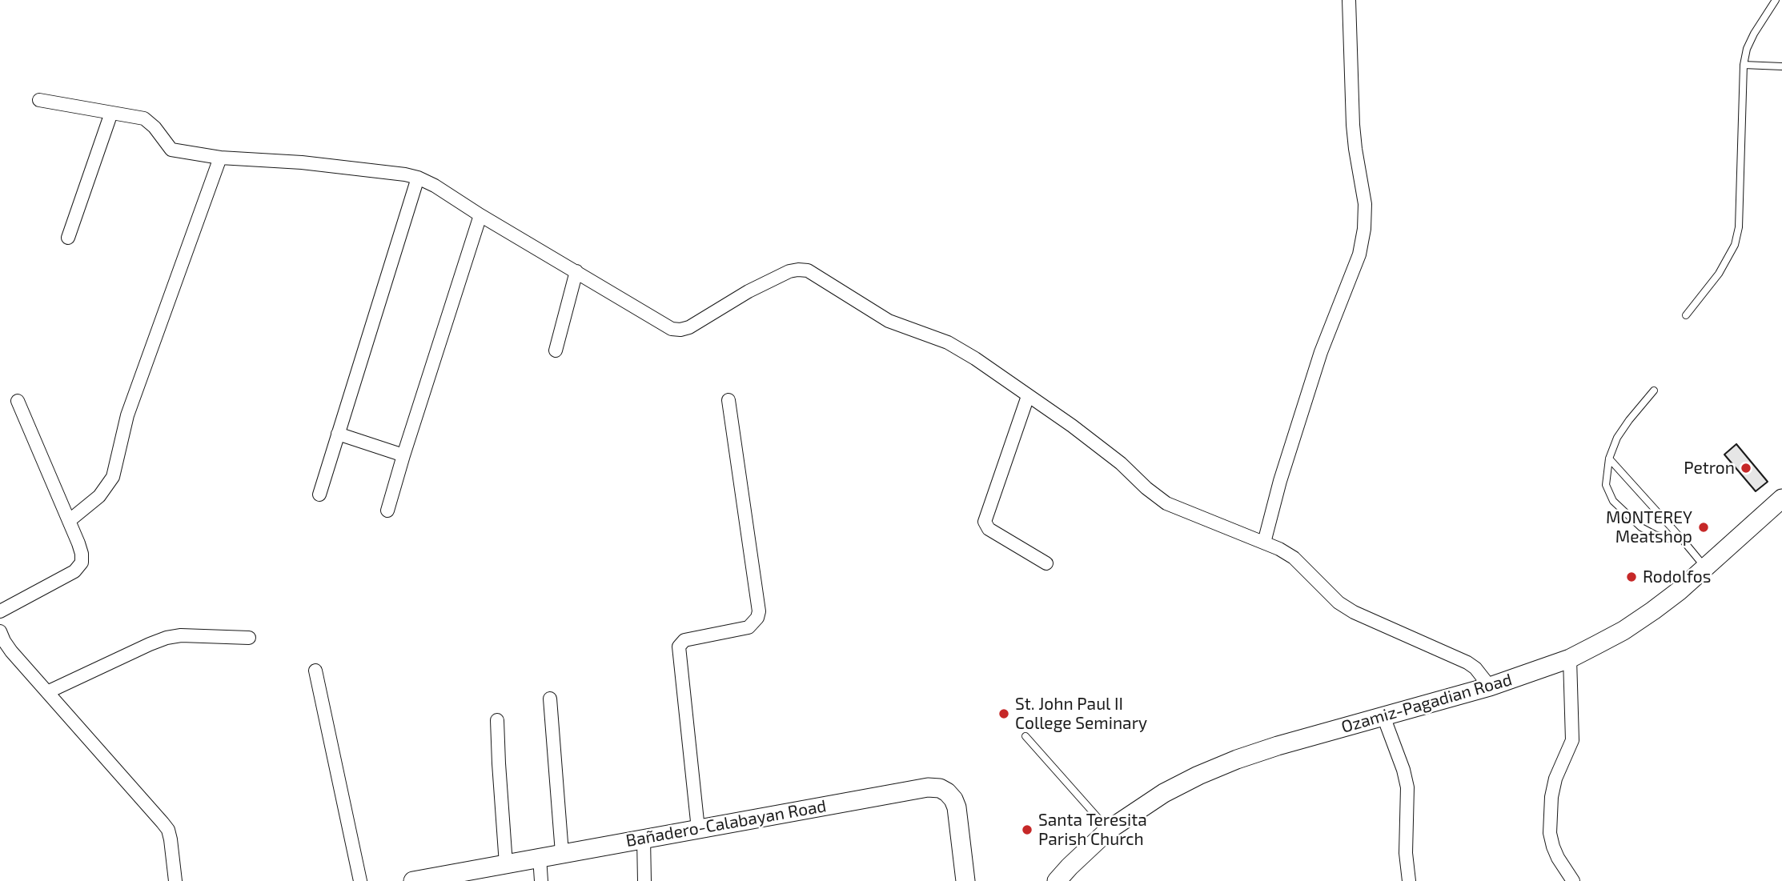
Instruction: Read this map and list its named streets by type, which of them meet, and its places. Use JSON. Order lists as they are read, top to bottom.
{
  "streets": {
    "main road": ["Ozamiz-Pagadian Road", "Bañadero-Calabayan Road"]
  },
  "places": [
    "Petron",
    "MONTEREY Meatshop",
    "Rodolfos",
    "St. John Paul II College Seminary",
    "Santa Teresita Parish Church"
  ]
}
